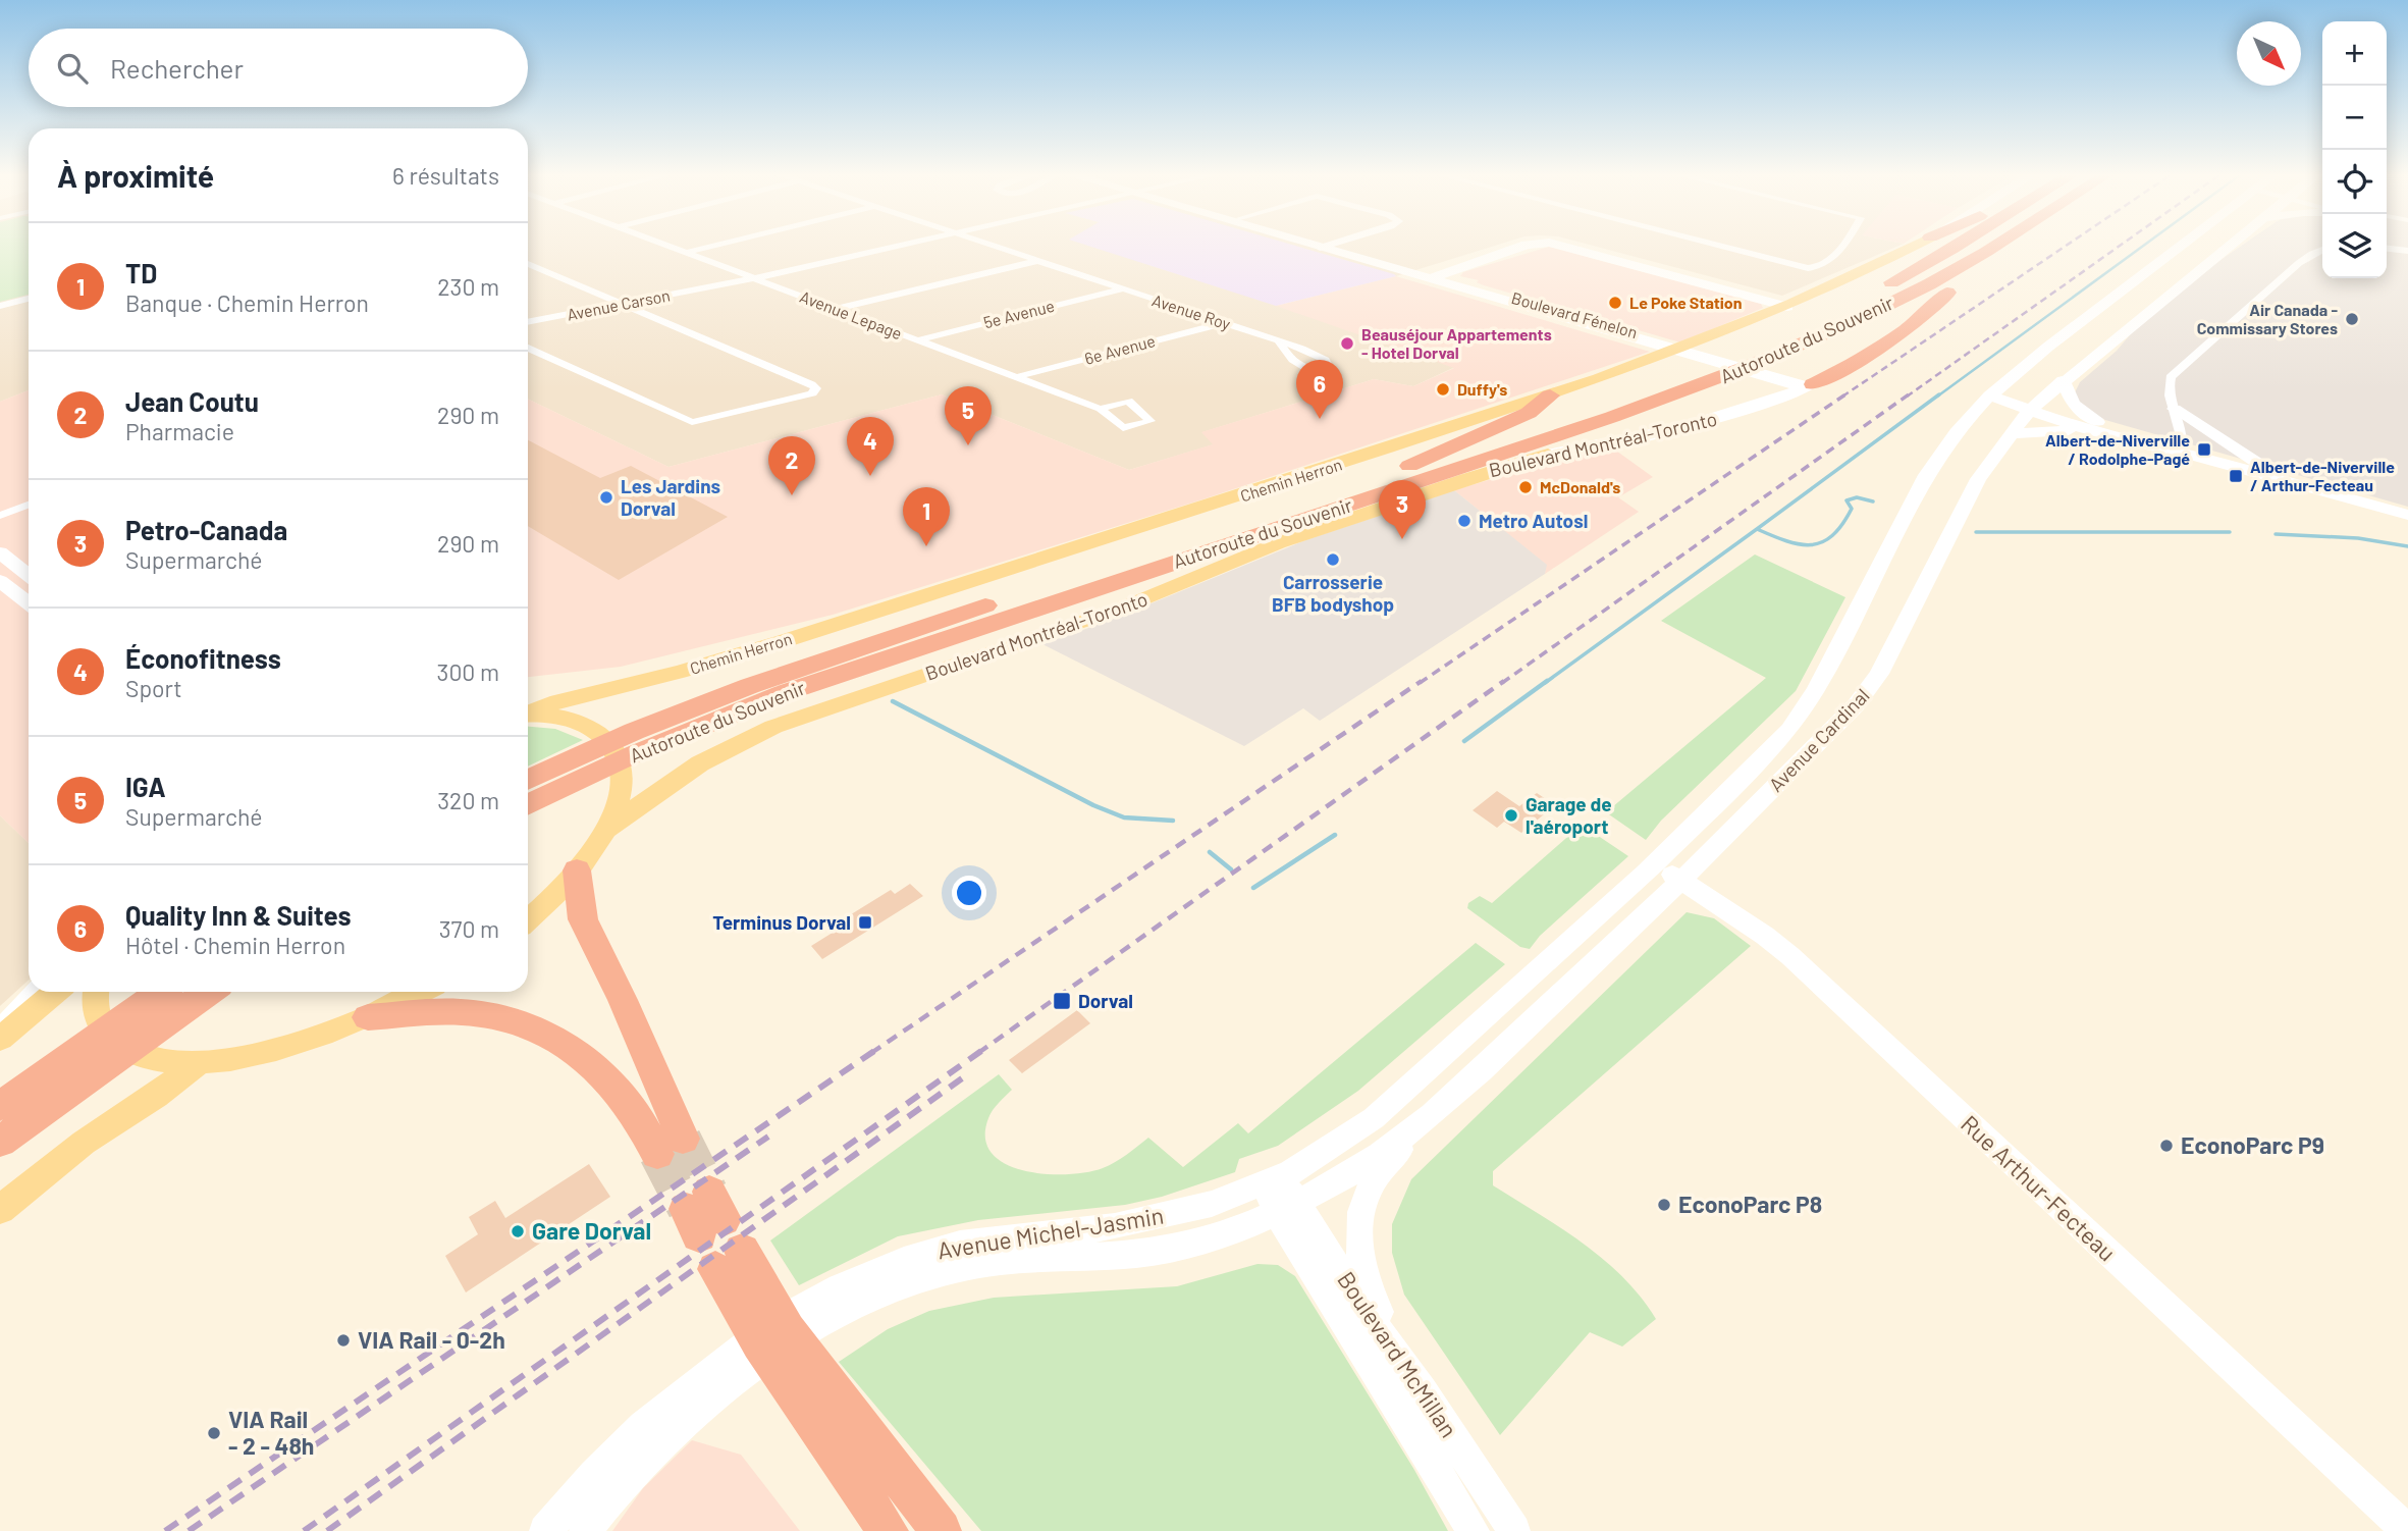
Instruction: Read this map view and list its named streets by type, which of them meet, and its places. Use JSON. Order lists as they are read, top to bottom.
{
  "streets": {
    "highway": ["Autoroute du Souvenir"],
    "main road": [
      "Boulevard Fénelon",
      "Boulevard Montréal-Toronto",
      "Chemin Herron",
      "Avenue Cardinal",
      "Rue Arthur-Fecteau",
      "Avenue Michel-Jasmin",
      "Boulevard McMillan"
    ],
    "street": [
      "Avenue Carson",
      "Avenue Roy",
      "5e Avenue",
      "Avenue Lepage",
      "6e Avenue"
    ]
  },
  "crossings": [
    ["Avenue Carson", "Avenue Lepage"],
    ["Avenue Roy", "5e Avenue"],
    ["Avenue Roy", "6e Avenue"],
    ["5e Avenue", "Avenue Lepage"],
    ["Avenue Lepage", "6e Avenue"],
    ["Boulevard Fénelon", "Boulevard Montréal-Toronto"],
    ["Avenue Cardinal", "Rue Arthur-Fecteau"],
    ["Avenue Cardinal", "Avenue Michel-Jasmin"],
    ["Avenue Cardinal", "Boulevard McMillan"],
    ["Avenue Michel-Jasmin", "Boulevard McMillan"]
  ],
  "places": {
    "other": [
      "Le Poke Station",
      "Air Canada - Commissary Stores",
      "Beauséjour Appartements - Hotel Dorval",
      "Duffy's",
      "McDonald's",
      "Les Jardins Dorval",
      "Metro Autosl",
      "Carrosserie BFB bodyshop",
      "Garage de l'aéroport",
      "EconoParc P9",
      "EconoParc P8",
      "Gare Dorval",
      "VIA Rail - 0-2h",
      "VIA Rail - 2 - 48h"
    ],
    "transit": [
      "Albert-de-Niverville / Rodolphe-Pagé",
      "Albert-de-Niverville / Arthur-Fecteau",
      "Terminus Dorval",
      "Dorval"
    ]
  },
  "north": "bottom right",
  "page": {
    "map_buttons": ["+", "−"],
    "search": "Rechercher",
    "heading": ["À proximité", "6 résultats"],
    "list": [
      {
        "mark": "1",
        "name": "TD",
        "note": "Banque · Chemin Herron",
        "value": "230 m"
      },
      {
        "mark": "2",
        "name": "Jean Coutu",
        "note": "Pharmacie",
        "value": "290 m"
      },
      {
        "mark": "3",
        "name": "Petro-Canada",
        "note": "Supermarché",
        "value": "290 m"
      },
      {
        "mark": "4",
        "name": "Éconofitness",
        "note": "Sport",
        "value": "300 m"
      },
      {
        "mark": "5",
        "name": "IGA",
        "note": "Supermarché",
        "value": "320 m"
      },
      {
        "mark": "6",
        "name": "Quality Inn & Suites",
        "note": "Hôtel · Chemin Herron",
        "value": "370 m"
      }
    ],
    "pins": [
      "6",
      "5",
      "4",
      "2",
      "3",
      "1"
    ]
  }
}
